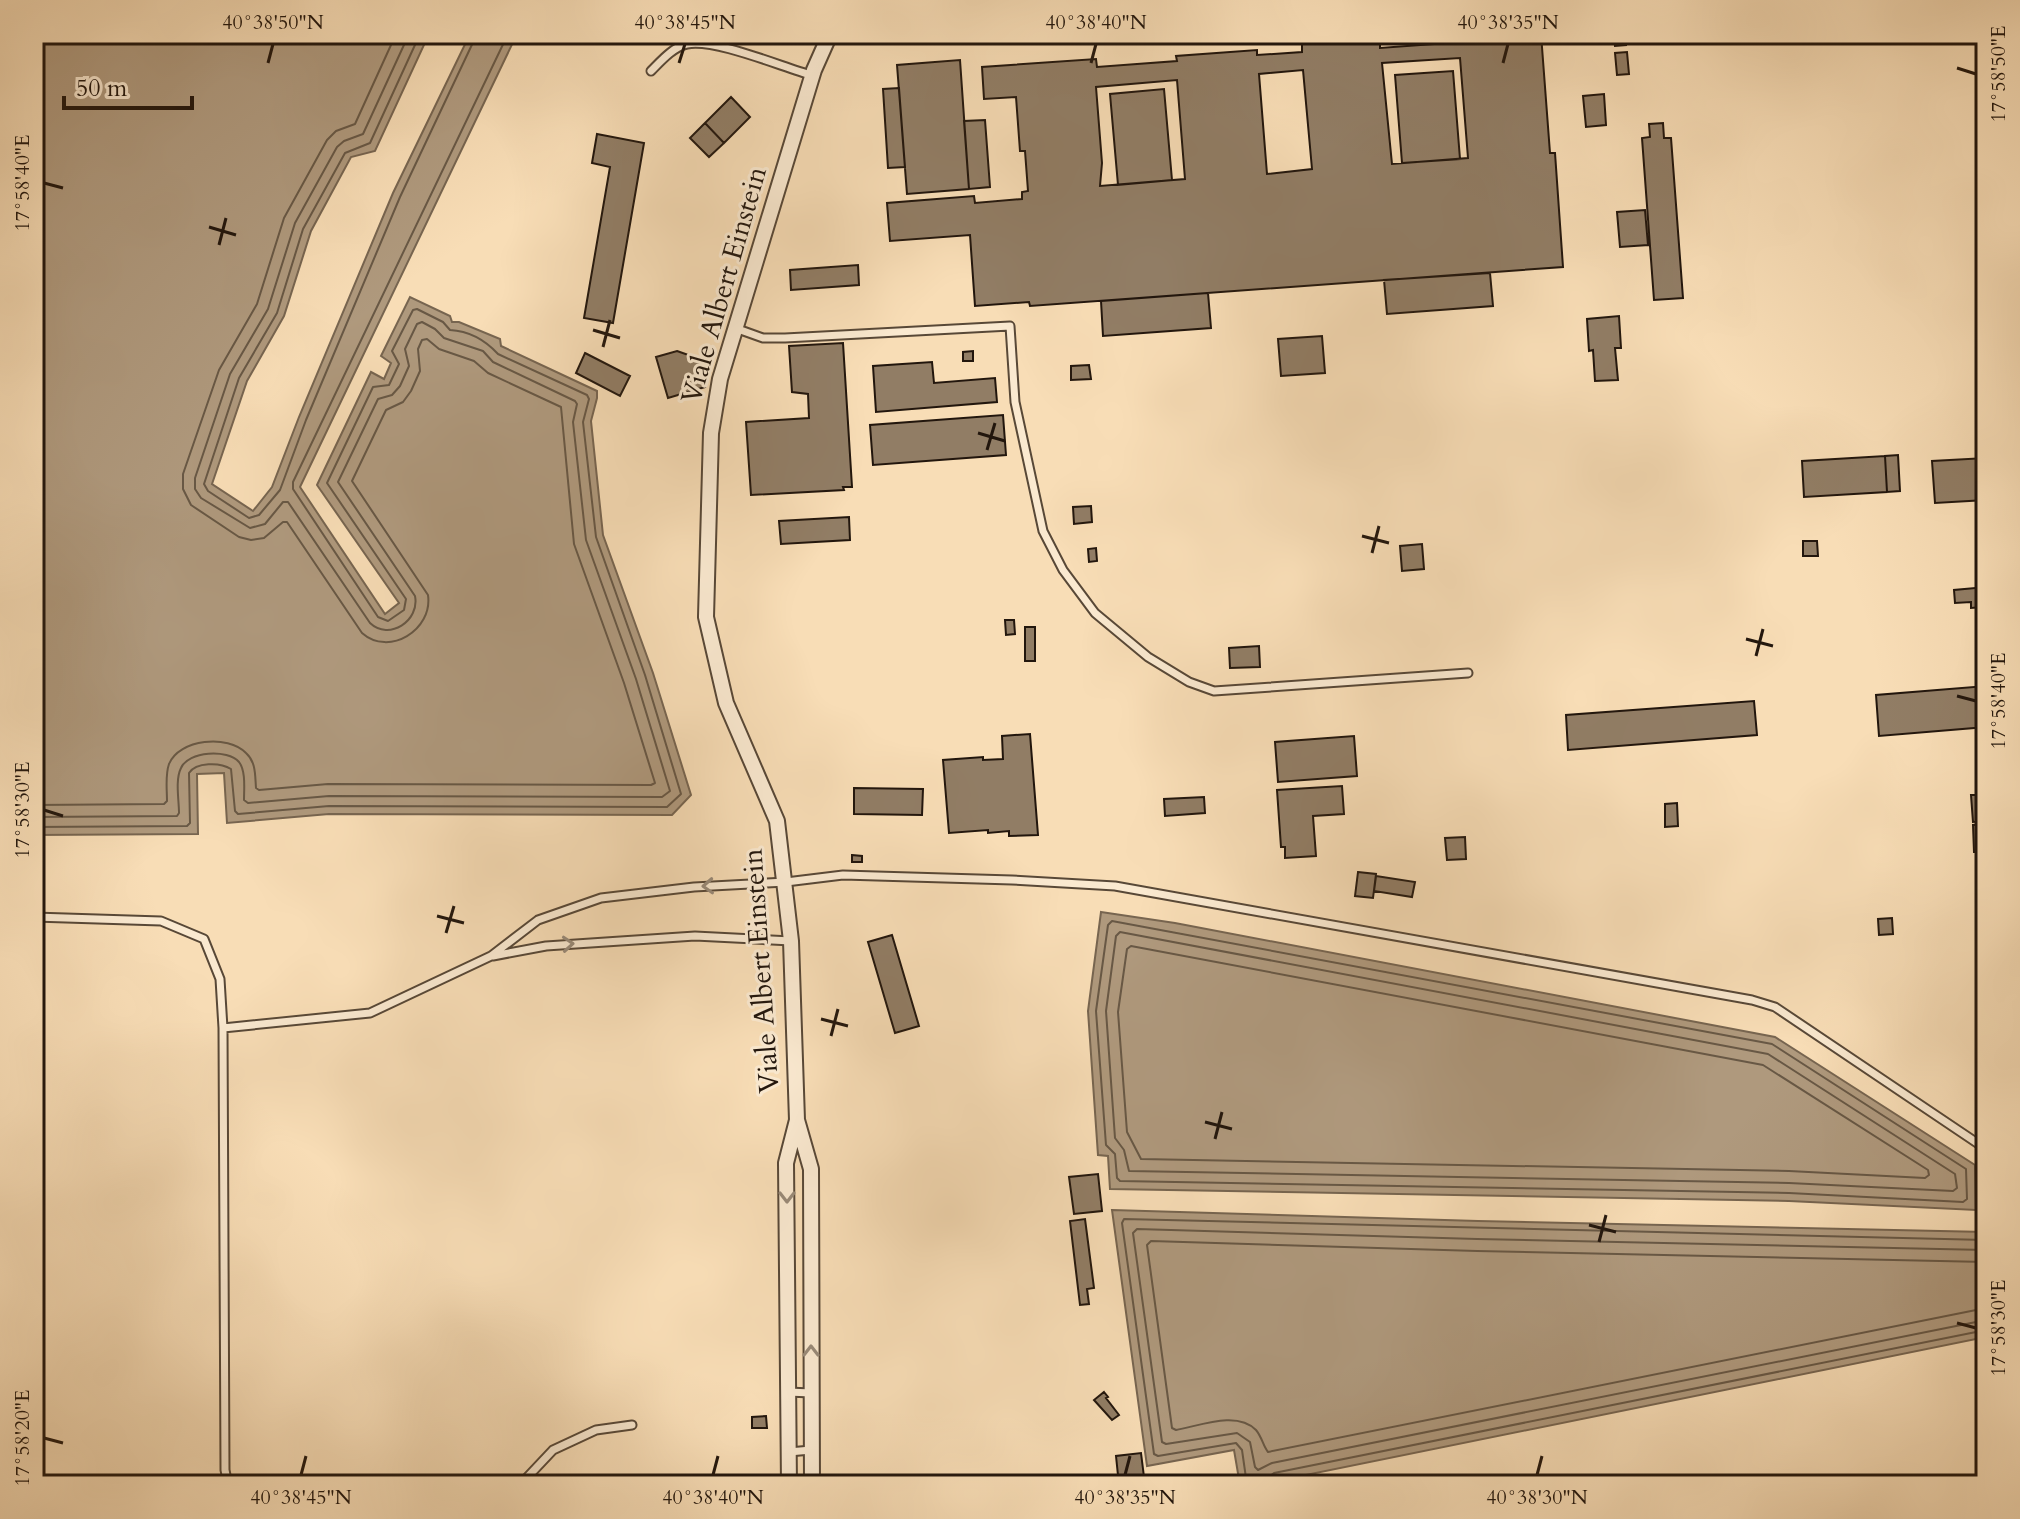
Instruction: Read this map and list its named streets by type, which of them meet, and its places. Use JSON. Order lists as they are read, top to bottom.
{
  "streets": {
    "street": ["Viale Albert Einstein"]
  },
  "scale_bar": "50 m",
  "coordinates": [
    "40°38'50\"N",
    "40°38'45\"N",
    "40°38'40\"N",
    "40°38'35\"N",
    "17°58'50\"E",
    "17°58'40\"E",
    "17°58'30\"E",
    "17°58'20\"E",
    "40°38'30\"N"
  ]
}
